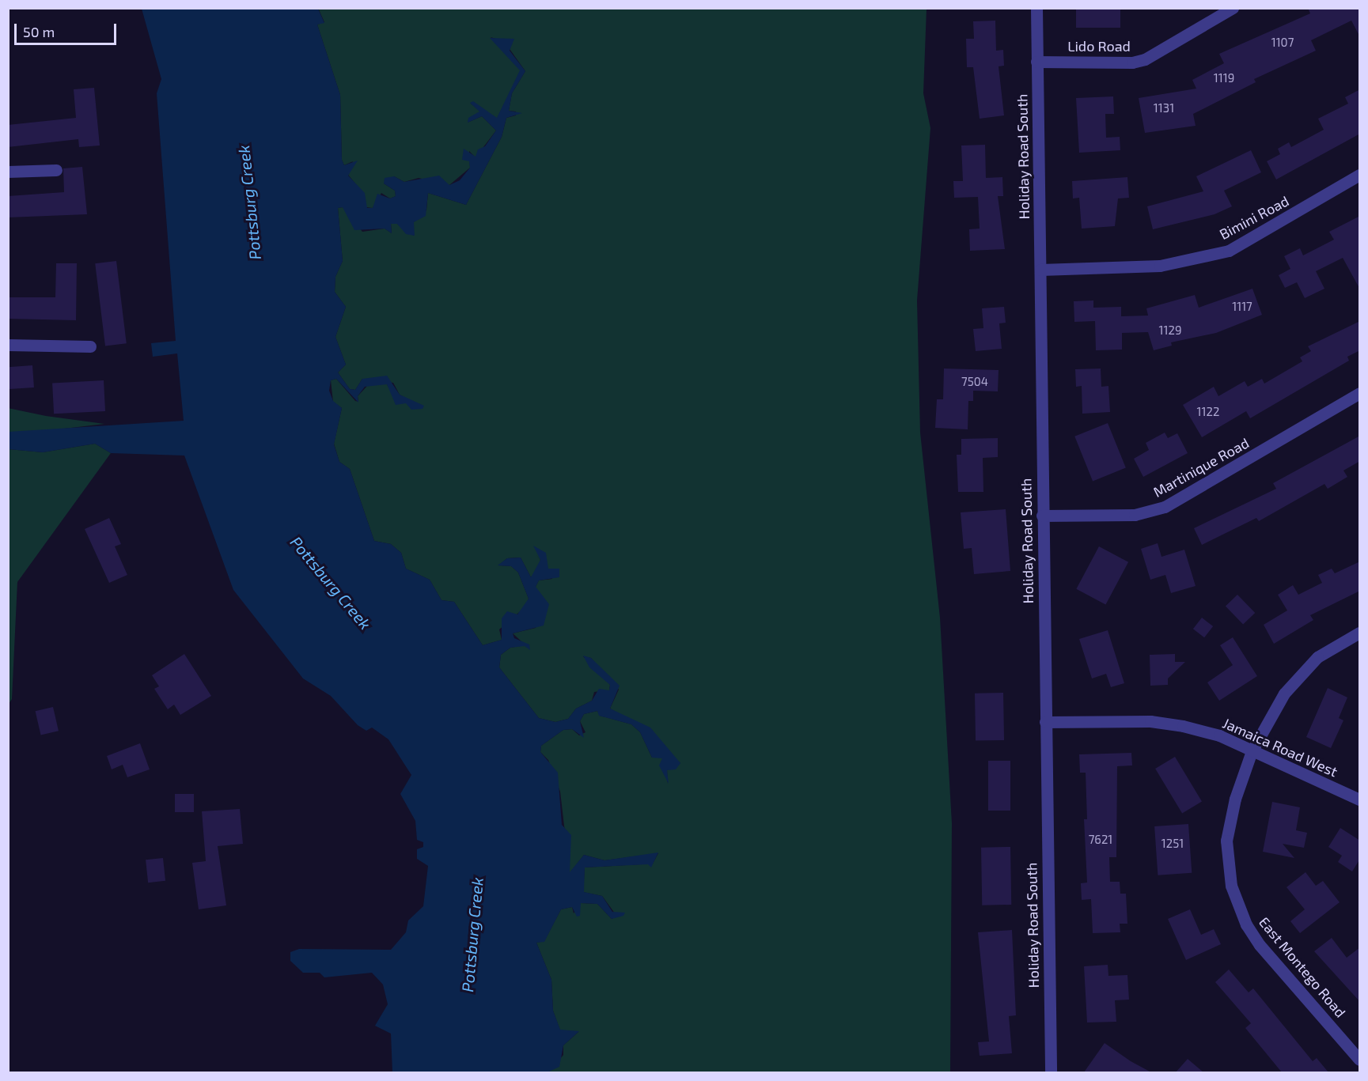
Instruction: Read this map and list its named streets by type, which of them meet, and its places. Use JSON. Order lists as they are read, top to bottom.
{
  "streets": {
    "street": [
      "Lido Road",
      "Holiday Road South",
      "Bimini Road",
      "Martinique Road",
      "Jamaica Road West",
      "East Montego Road"
    ]
  },
  "crossings": [
    ["Lido Road", "Holiday Road South"],
    ["Holiday Road South", "Bimini Road"],
    ["Holiday Road South", "Martinique Road"],
    ["Holiday Road South", "Jamaica Road West"],
    ["Jamaica Road West", "East Montego Road"]
  ],
  "water": ["Pottsburg Creek"],
  "house_numbers": [
    "1107",
    "1119",
    "1131",
    "1117",
    "1129",
    "7504",
    "1122",
    "7621",
    "1251"
  ],
  "scale_bar": "50 m"
}
